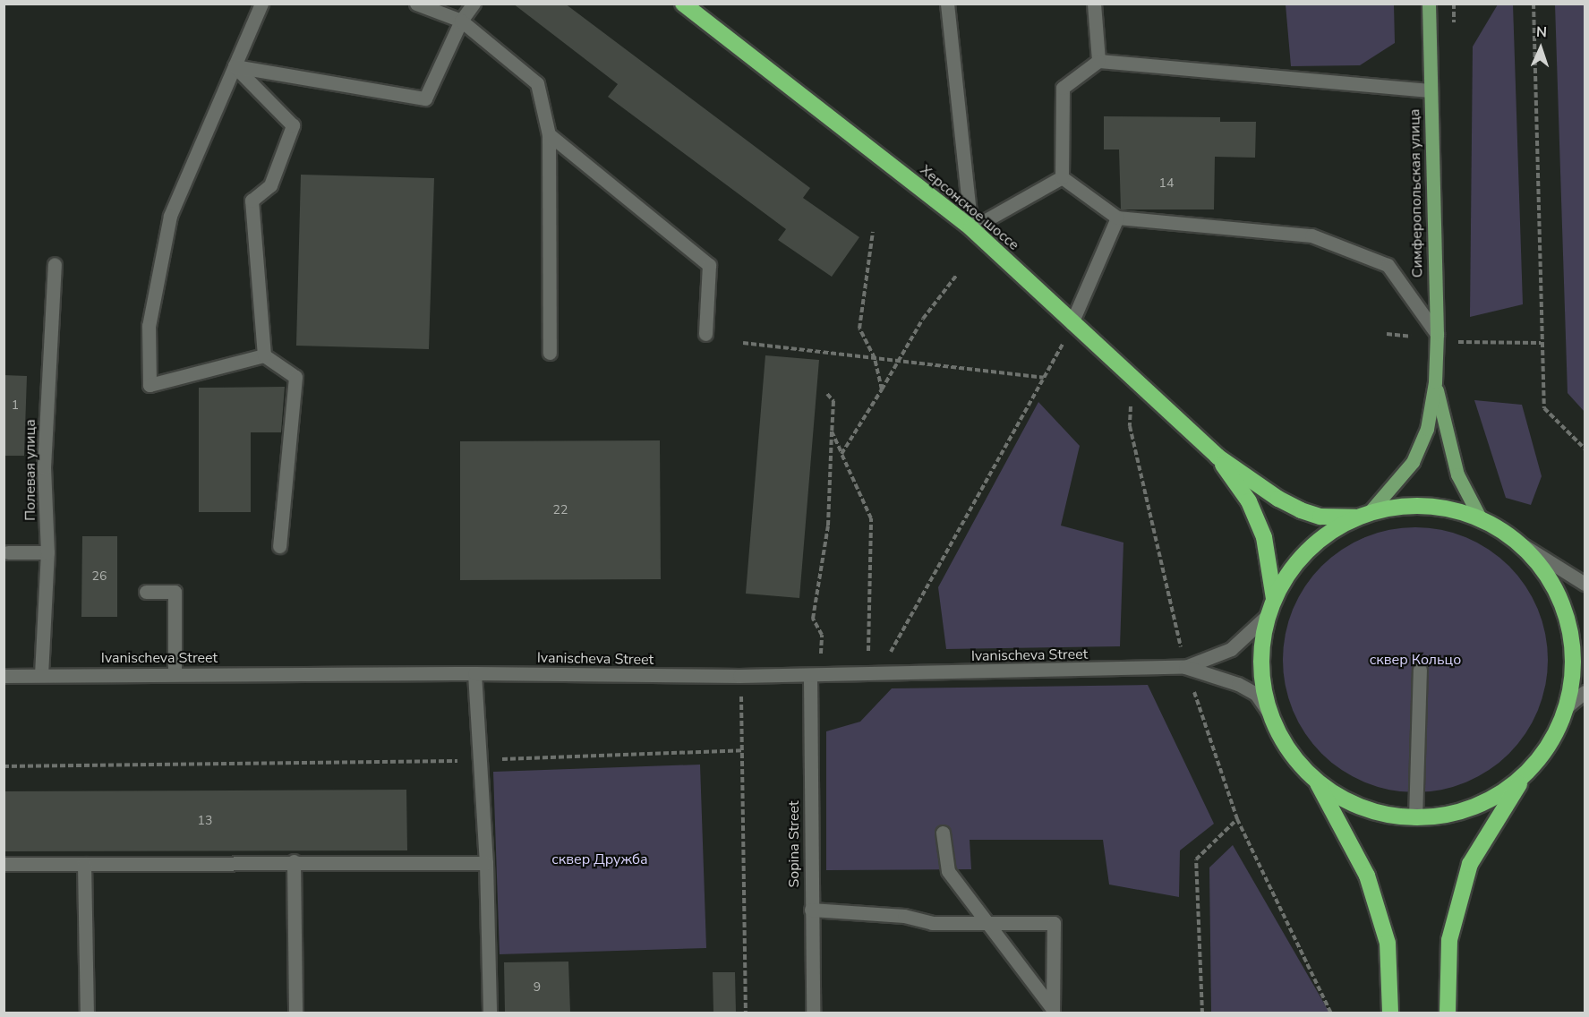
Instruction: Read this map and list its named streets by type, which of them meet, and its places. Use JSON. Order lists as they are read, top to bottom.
{
  "streets": {
    "highway": ["Херсонское шоссе"],
    "main road": ["Симферопольская улица"],
    "street": ["Полевая улица", "Ivanischeva Street", "Sopina Street"]
  },
  "crossings": [
    ["Симферопольская улица", "Херсонское шоссе"],
    ["Полевая улица", "Ivanischeva Street"],
    ["Ivanischeva Street", "Sopina Street"]
  ],
  "parks": ["сквер Кольцо", "сквер Дружба"],
  "house_numbers": [
    "14",
    "1",
    "22",
    "26",
    "13",
    "9"
  ],
  "north": "top"
}
